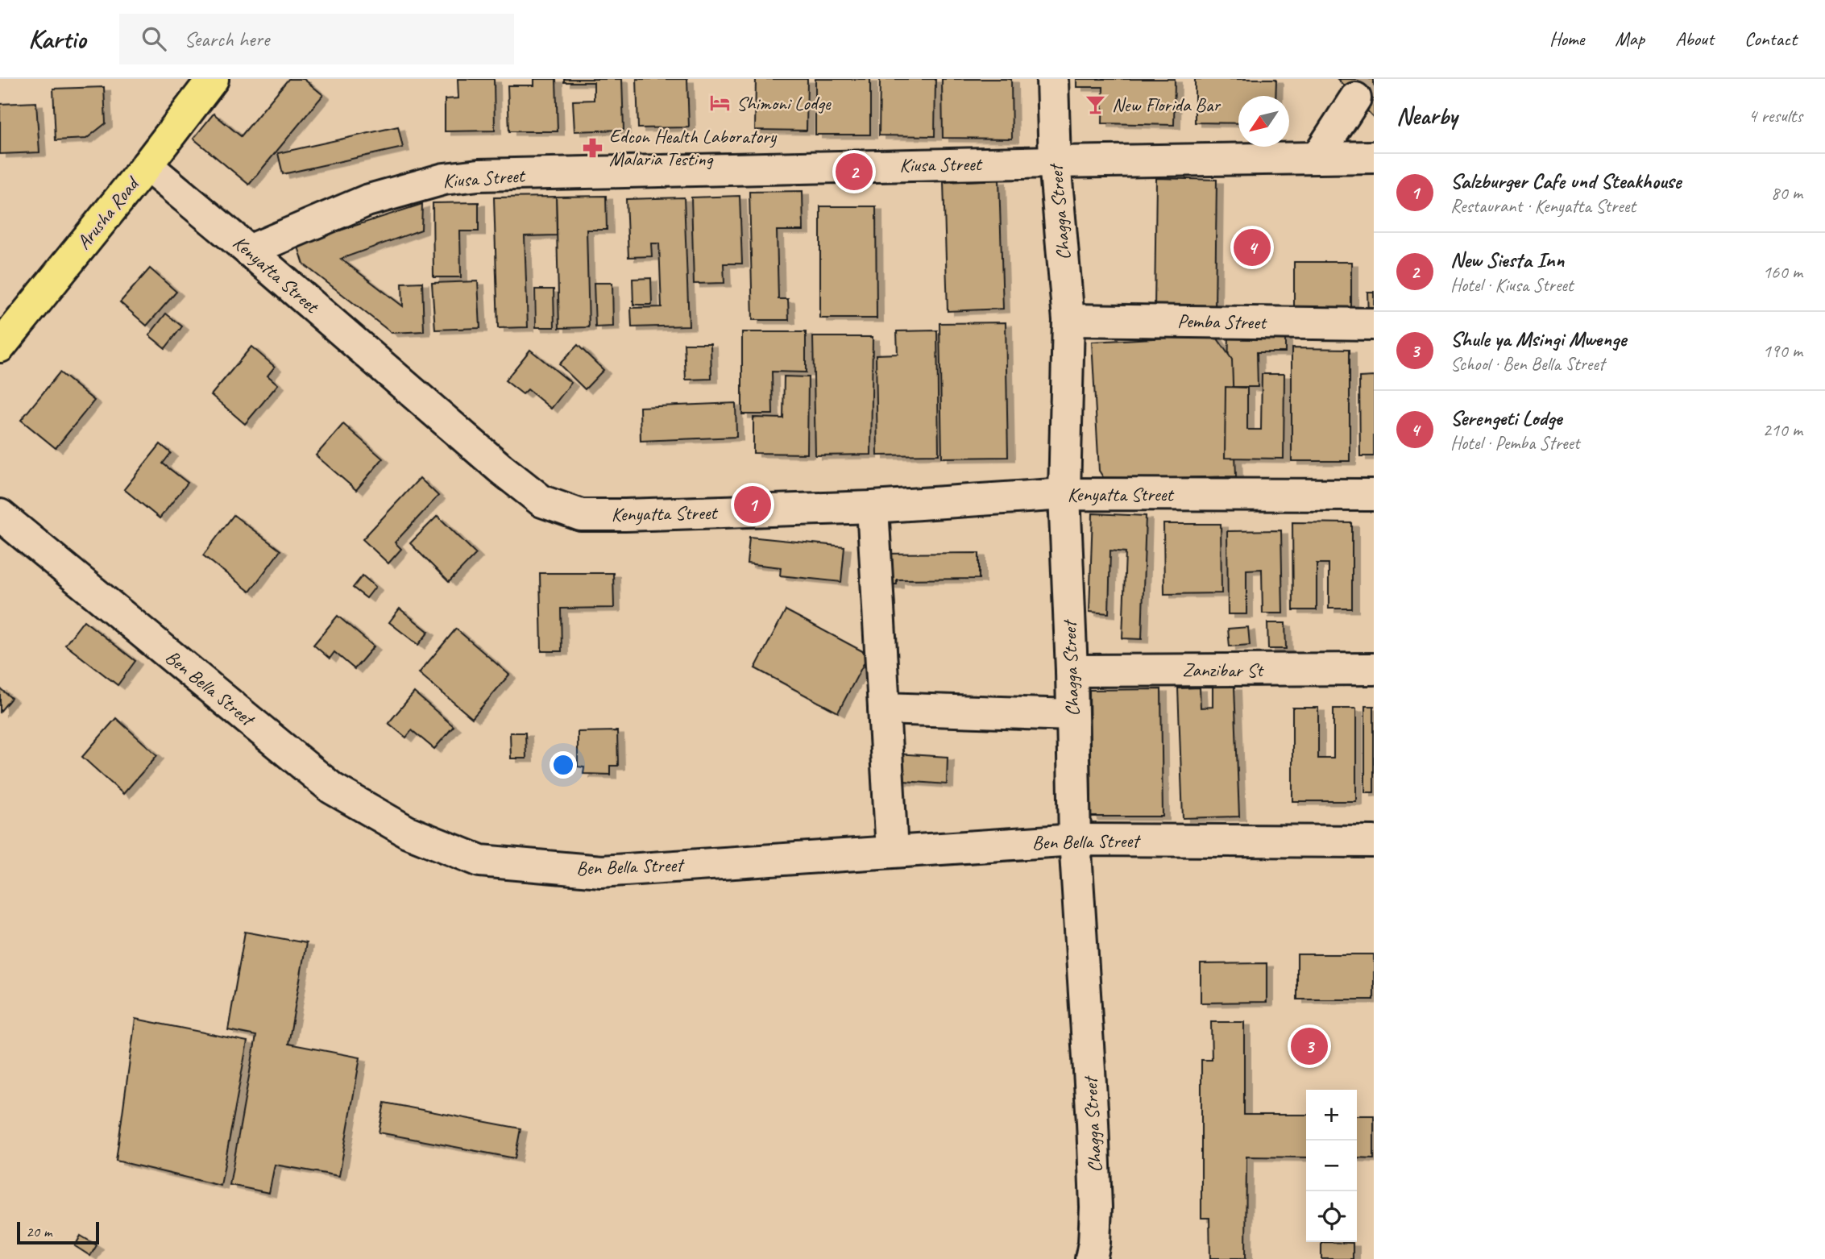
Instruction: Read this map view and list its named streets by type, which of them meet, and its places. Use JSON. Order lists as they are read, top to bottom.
{
  "streets": {
    "main road": ["Arusha Road"],
    "street": [
      "Kiusa Street",
      "Chagga Street",
      "Kenyatta Street",
      "Pemba Street",
      "Zanzibar St",
      "Ben Bella Street"
    ]
  },
  "crossings": [
    ["Kiusa Street", "Chagga Street"],
    ["Kiusa Street", "Kenyatta Street"],
    ["Chagga Street", "Kenyatta Street"],
    ["Chagga Street", "Pemba Street"],
    ["Chagga Street", "Zanzibar St"],
    ["Chagga Street", "Ben Bella Street"],
    ["Arusha Road", "Kenyatta Street"]
  ],
  "places": {
    "hotel": ["Shimoni Lodge"],
    "bar": ["New Florida Bar"],
    "pharmacy": ["Edcon Health Laboratory Malaria Testing"]
  },
  "scale_bar": "20 m",
  "north": "bottom left",
  "page": {
    "header": "Kartio",
    "search": "Search here",
    "nav": [
      "Home",
      "Map",
      "About",
      "Contact"
    ],
    "heading": ["Nearby", "4 results"],
    "pins": [
      "2",
      "4",
      "1",
      "3"
    ],
    "list": [
      {
        "mark": "1",
        "name": "Salzburger Cafe und Steakhouse",
        "note": "Restaurant · Kenyatta Street",
        "value": "80 m"
      },
      {
        "mark": "2",
        "name": "New Siesta Inn",
        "note": "Hotel · Kiusa Street",
        "value": "160 m"
      },
      {
        "mark": "3",
        "name": "Shule ya Msingi Mwenge",
        "note": "School · Ben Bella Street",
        "value": "190 m"
      },
      {
        "mark": "4",
        "name": "Serengeti Lodge",
        "note": "Hotel · Pemba Street",
        "value": "210 m"
      }
    ],
    "map_buttons": ["+", "−"],
    "scale": "20 m"
  }
}
